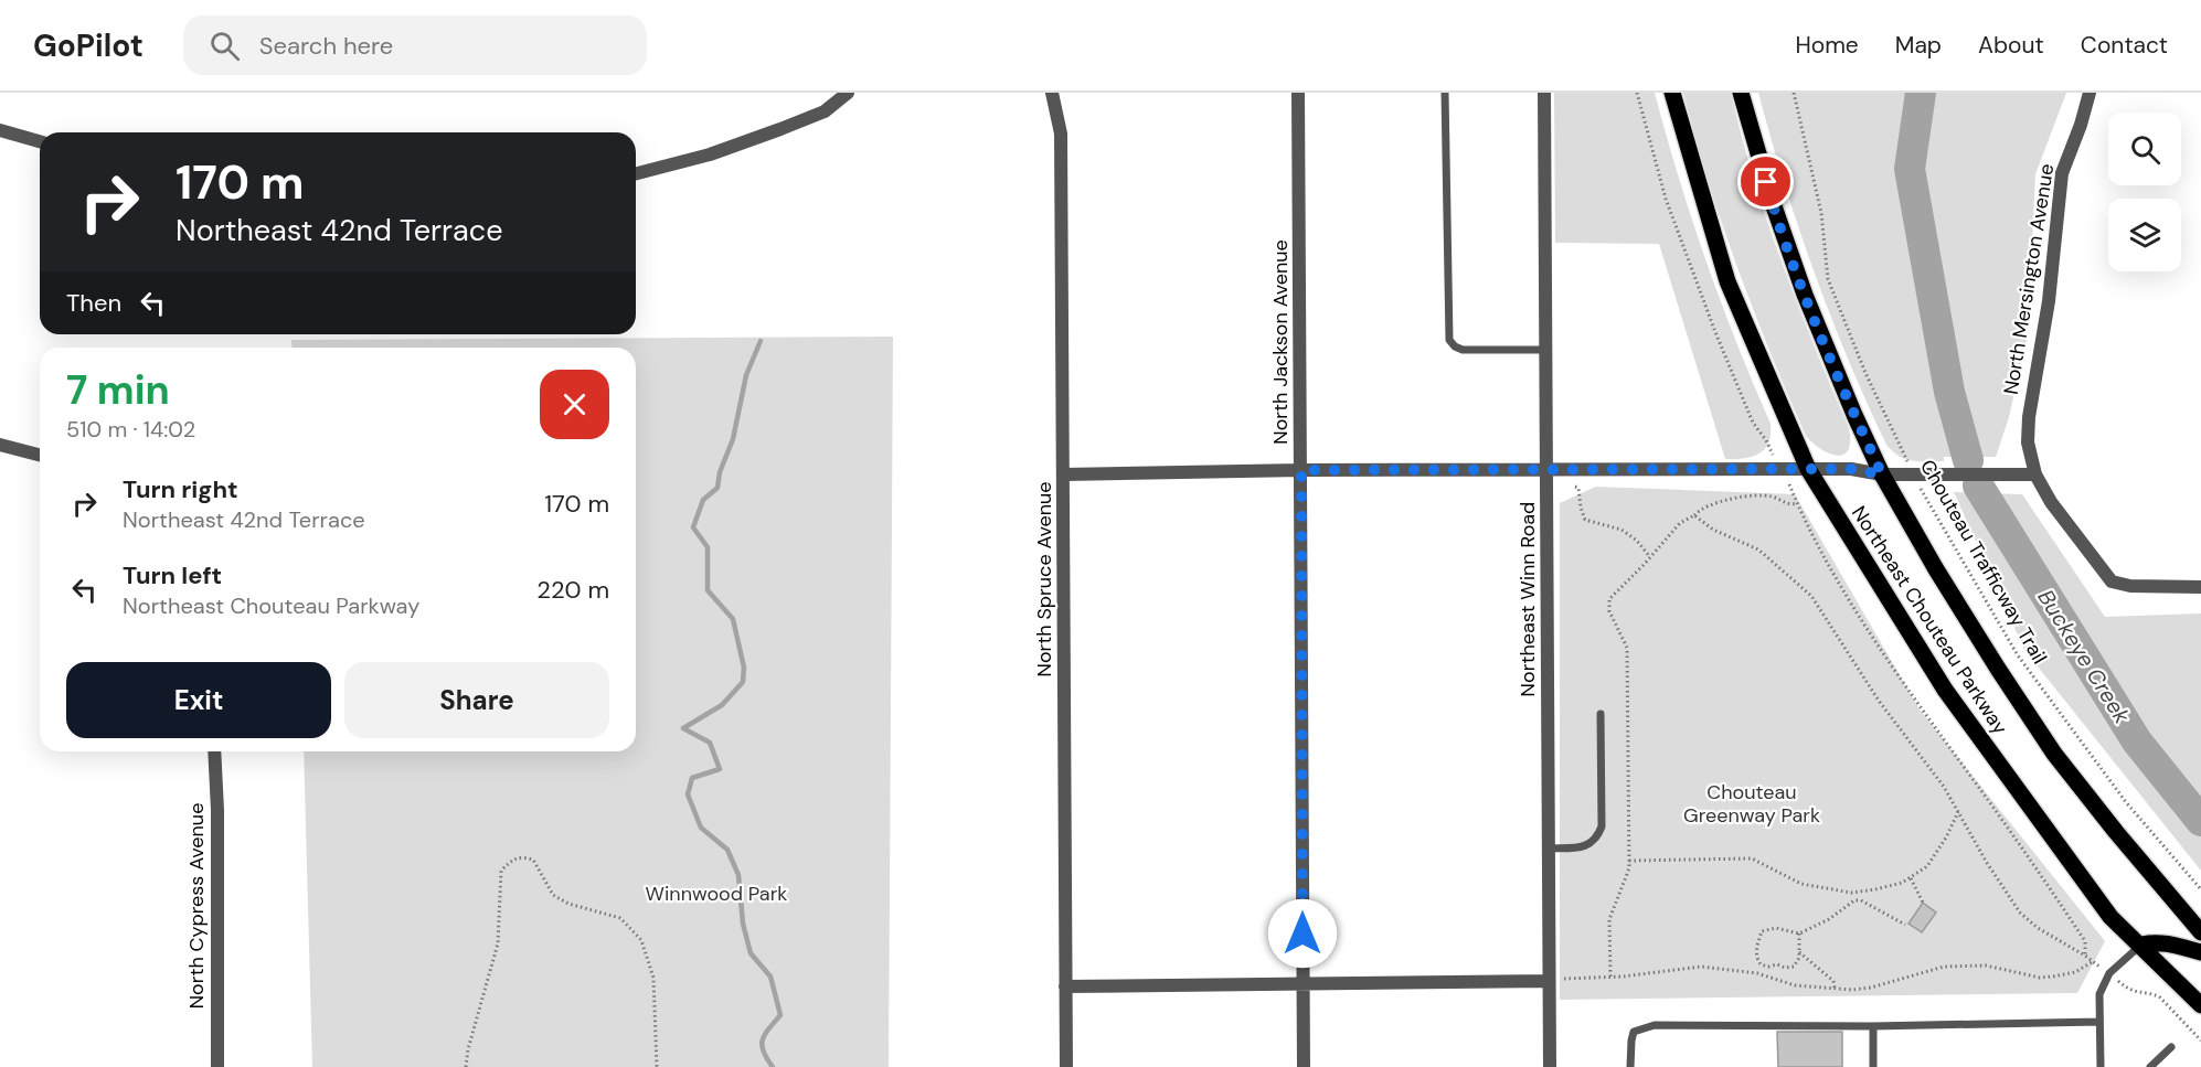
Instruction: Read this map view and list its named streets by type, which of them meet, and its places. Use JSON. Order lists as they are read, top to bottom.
{
  "streets": {
    "main road": ["Northeast Chouteau Parkway"],
    "street": [
      "North Mersington Avenue",
      "North Jackson Avenue",
      "North Spruce Avenue",
      "Northeast Winn Road",
      "North Cypress Avenue"
    ],
    "path": ["Chouteau Trafficway Trail"]
  },
  "water": ["Buckeye Creek"],
  "parks": ["Chouteau Greenway Park", "Winnwood Park"],
  "page": {
    "header": "GoPilot",
    "search": "Search here",
    "nav": [
      "Home",
      "Map",
      "About",
      "Contact"
    ],
    "turn": ["170 m", "Northeast 42nd Terrace"],
    "then": "Then",
    "heading": ["7 min", "510 m · 14:02"],
    "list": [
      {
        "name": "Turn right",
        "note": "Northeast 42nd Terrace",
        "value": "170 m"
      },
      {
        "name": "Turn left",
        "note": "Northeast Chouteau Parkway",
        "value": "220 m"
      }
    ],
    "buttons": ["Exit", "Share"]
  }
}
